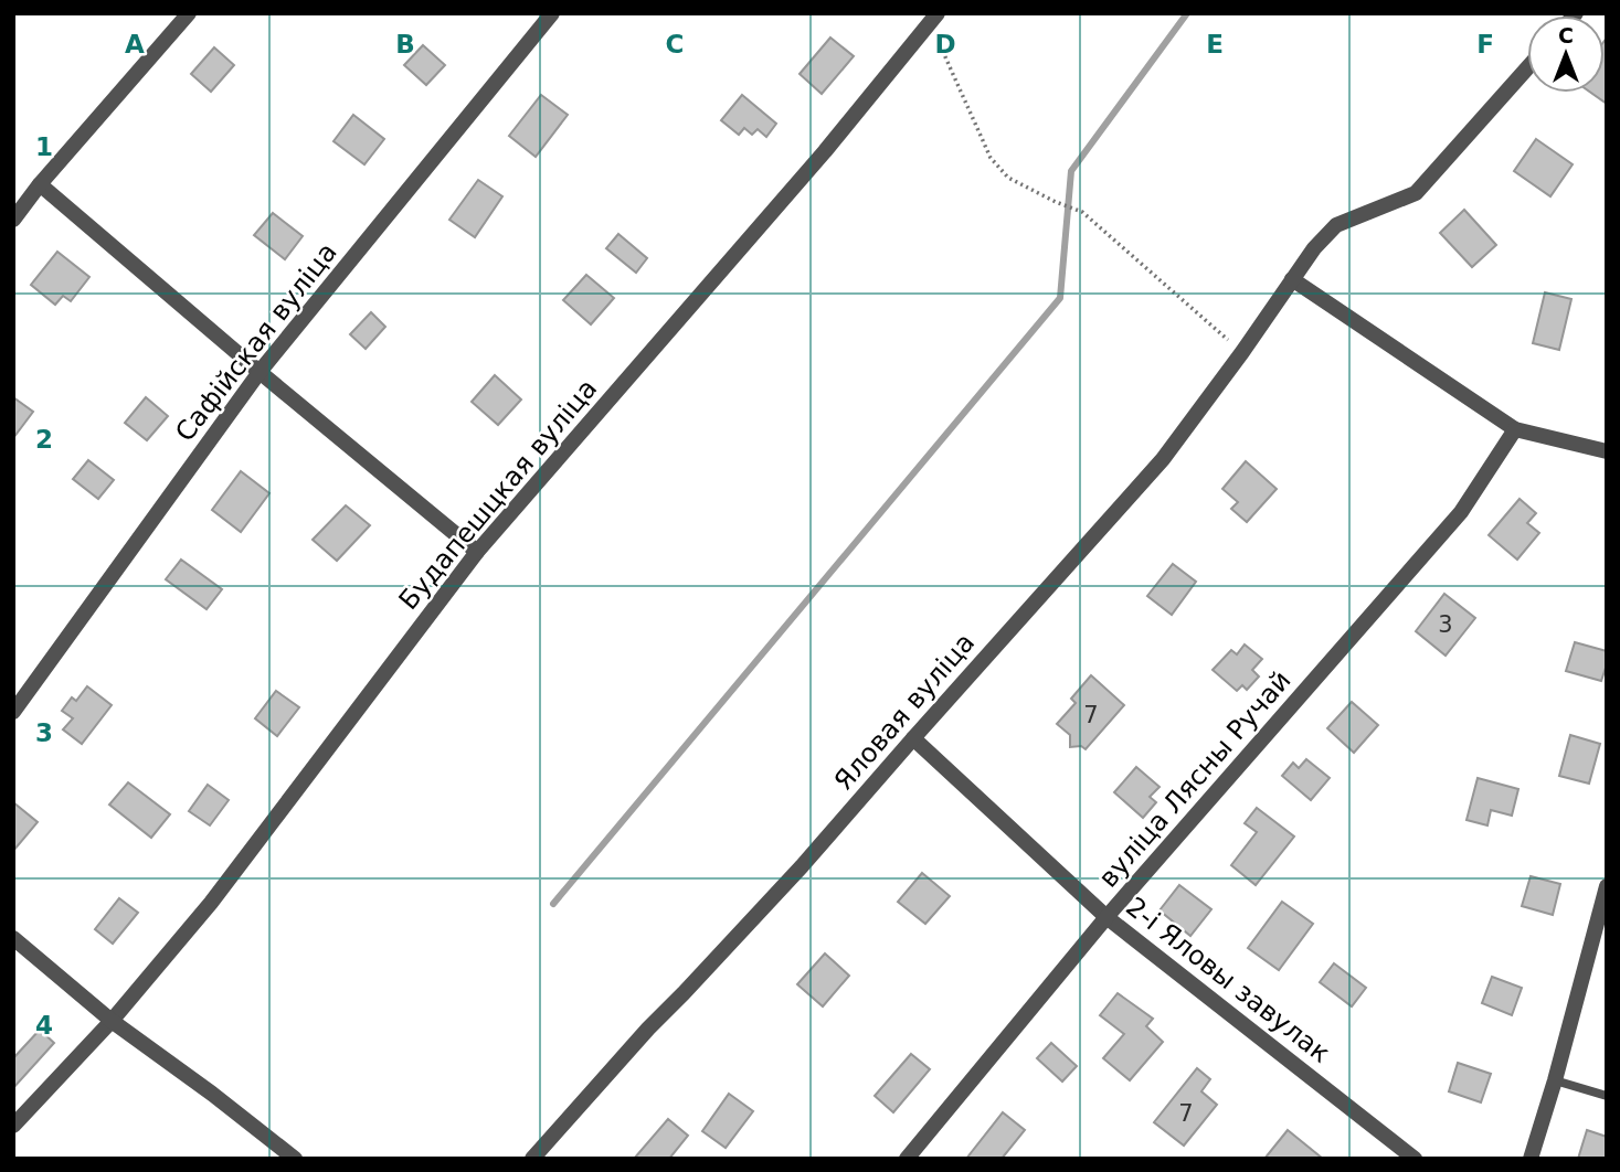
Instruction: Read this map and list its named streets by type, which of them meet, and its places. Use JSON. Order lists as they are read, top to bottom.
{
  "streets": {
    "street": [
      "Сафійская вуліца",
      "Будапешцкая вуліца",
      "Яловая вуліца",
      "вуліца Лясны Ручай",
      "2-і Яловы завулак"
    ]
  },
  "crossings": [
    ["Яловая вуліца", "2-і Яловы завулак"],
    ["вуліца Лясны Ручай", "2-і Яловы завулак"]
  ],
  "house_numbers": ["3", "7", "7"],
  "north": "top",
  "grid": {
    "columns": [
      "A",
      "B",
      "C",
      "D",
      "E",
      "F"
    ],
    "rows": [
      "1",
      "2",
      "3",
      "4"
    ]
  }
}
